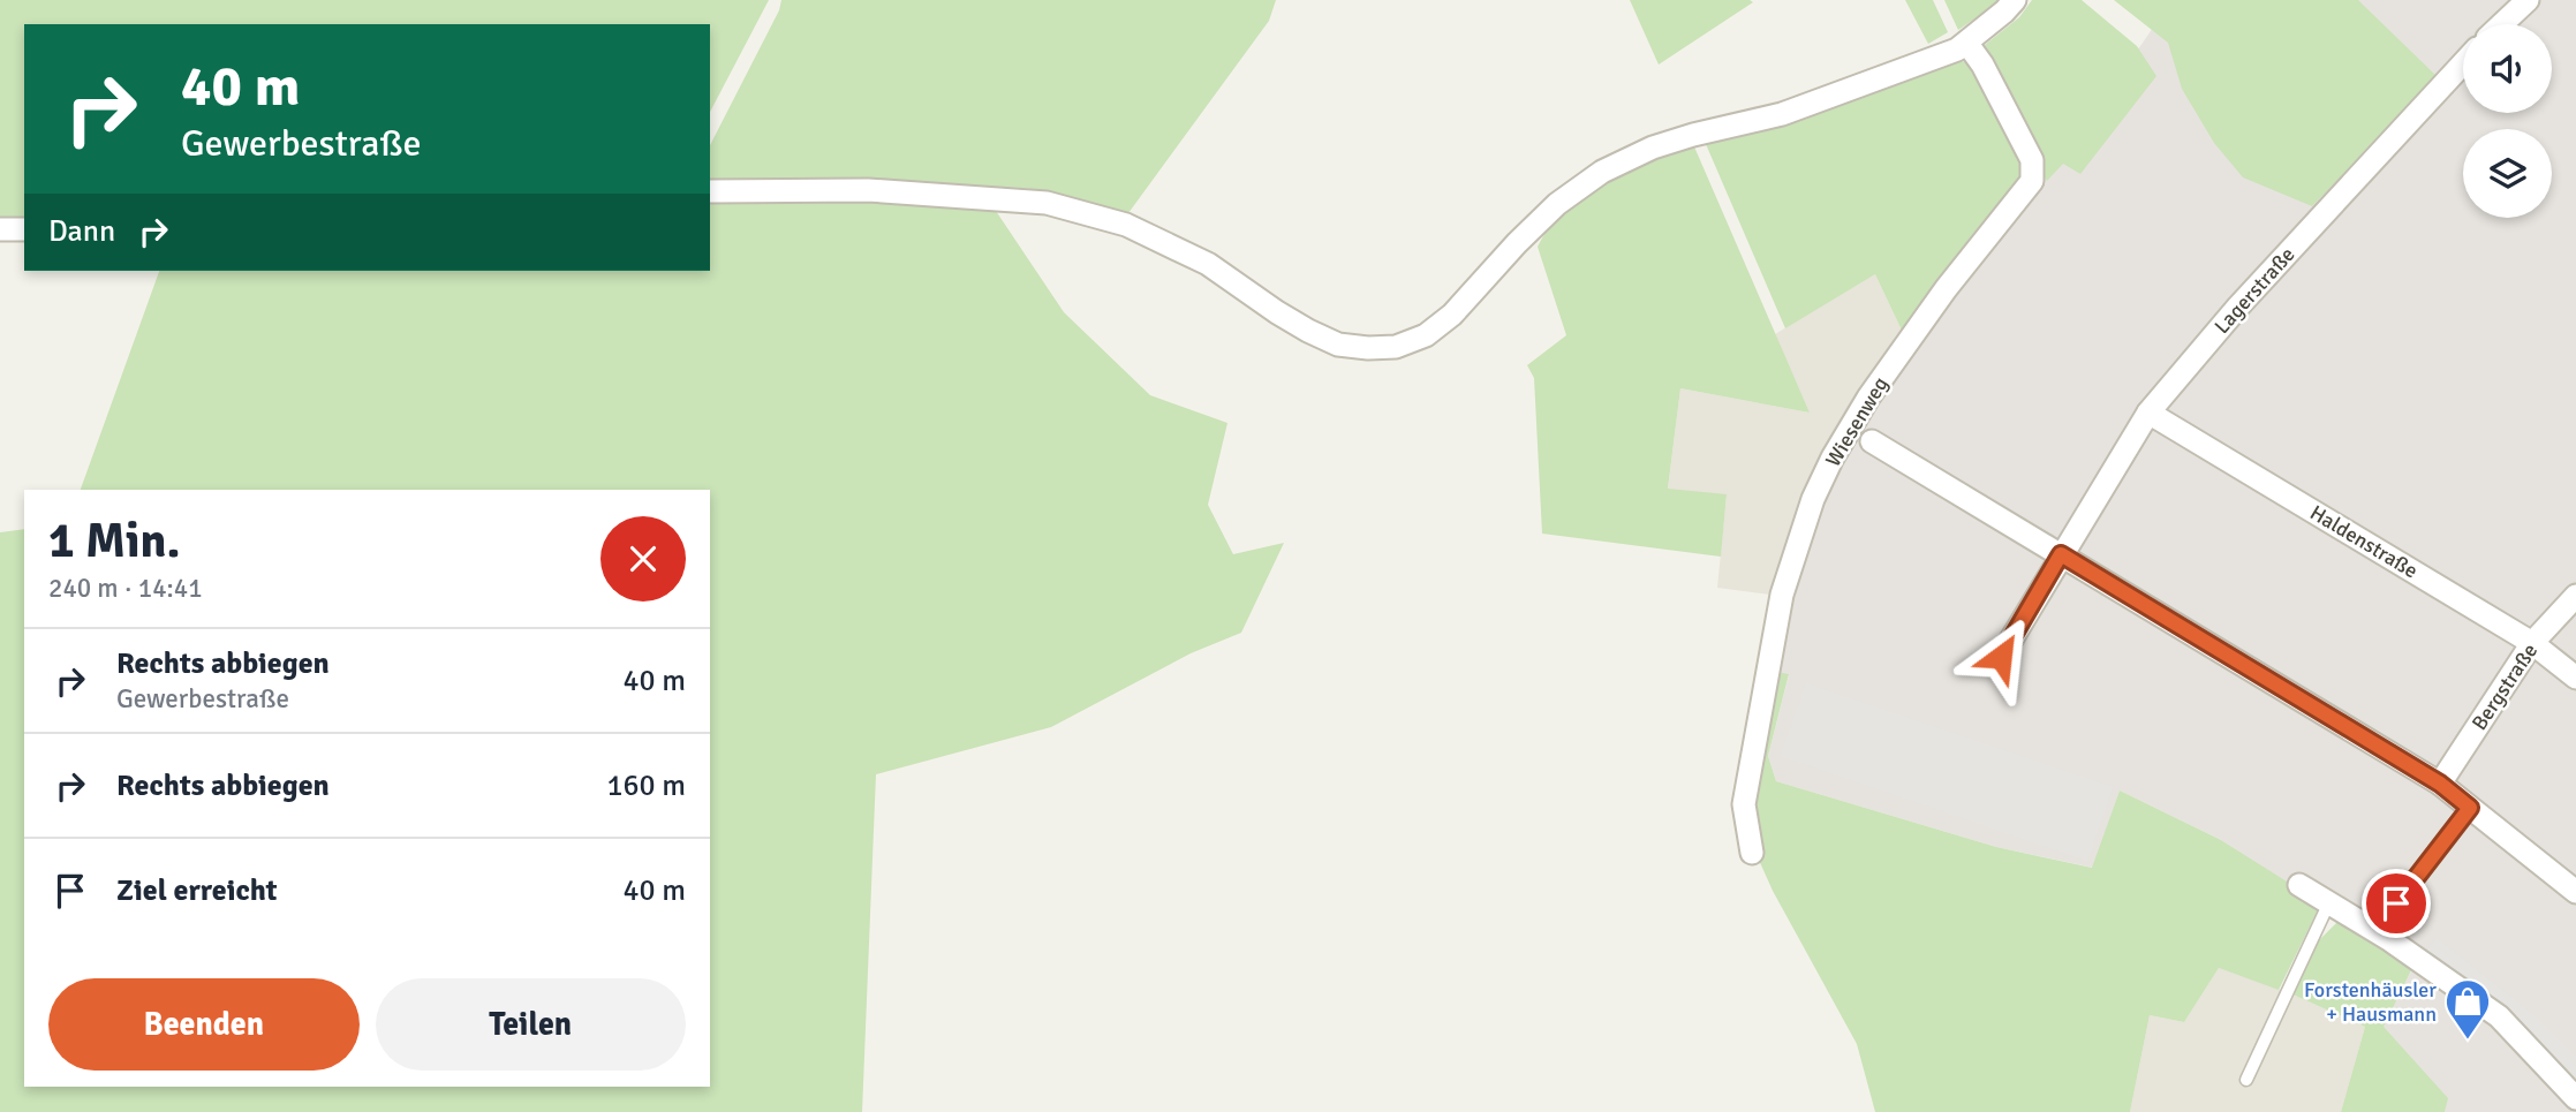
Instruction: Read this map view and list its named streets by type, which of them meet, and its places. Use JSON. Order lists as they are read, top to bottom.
{
  "streets": {
    "street": [
      "Lagerstraße",
      "Wiesenweg",
      "Haldenstraße",
      "Bergstraße"
    ]
  },
  "crossings": [
    ["Lagerstraße", "Haldenstraße"],
    ["Haldenstraße", "Bergstraße"]
  ],
  "places": {
    "shop": ["Forstenhäusler + Hausmann"]
  },
  "page": {
    "turn": ["40 m", "Gewerbestraße"],
    "then": "Dann",
    "heading": ["1 Min.", "240 m · 14:41"],
    "list": [
      {
        "name": "Rechts abbiegen",
        "note": "Gewerbestraße",
        "value": "40 m"
      },
      {
        "name": "Rechts abbiegen",
        "value": "160 m"
      },
      {
        "name": "Ziel erreicht",
        "value": "40 m"
      }
    ],
    "buttons": ["Beenden", "Teilen"]
  }
}
